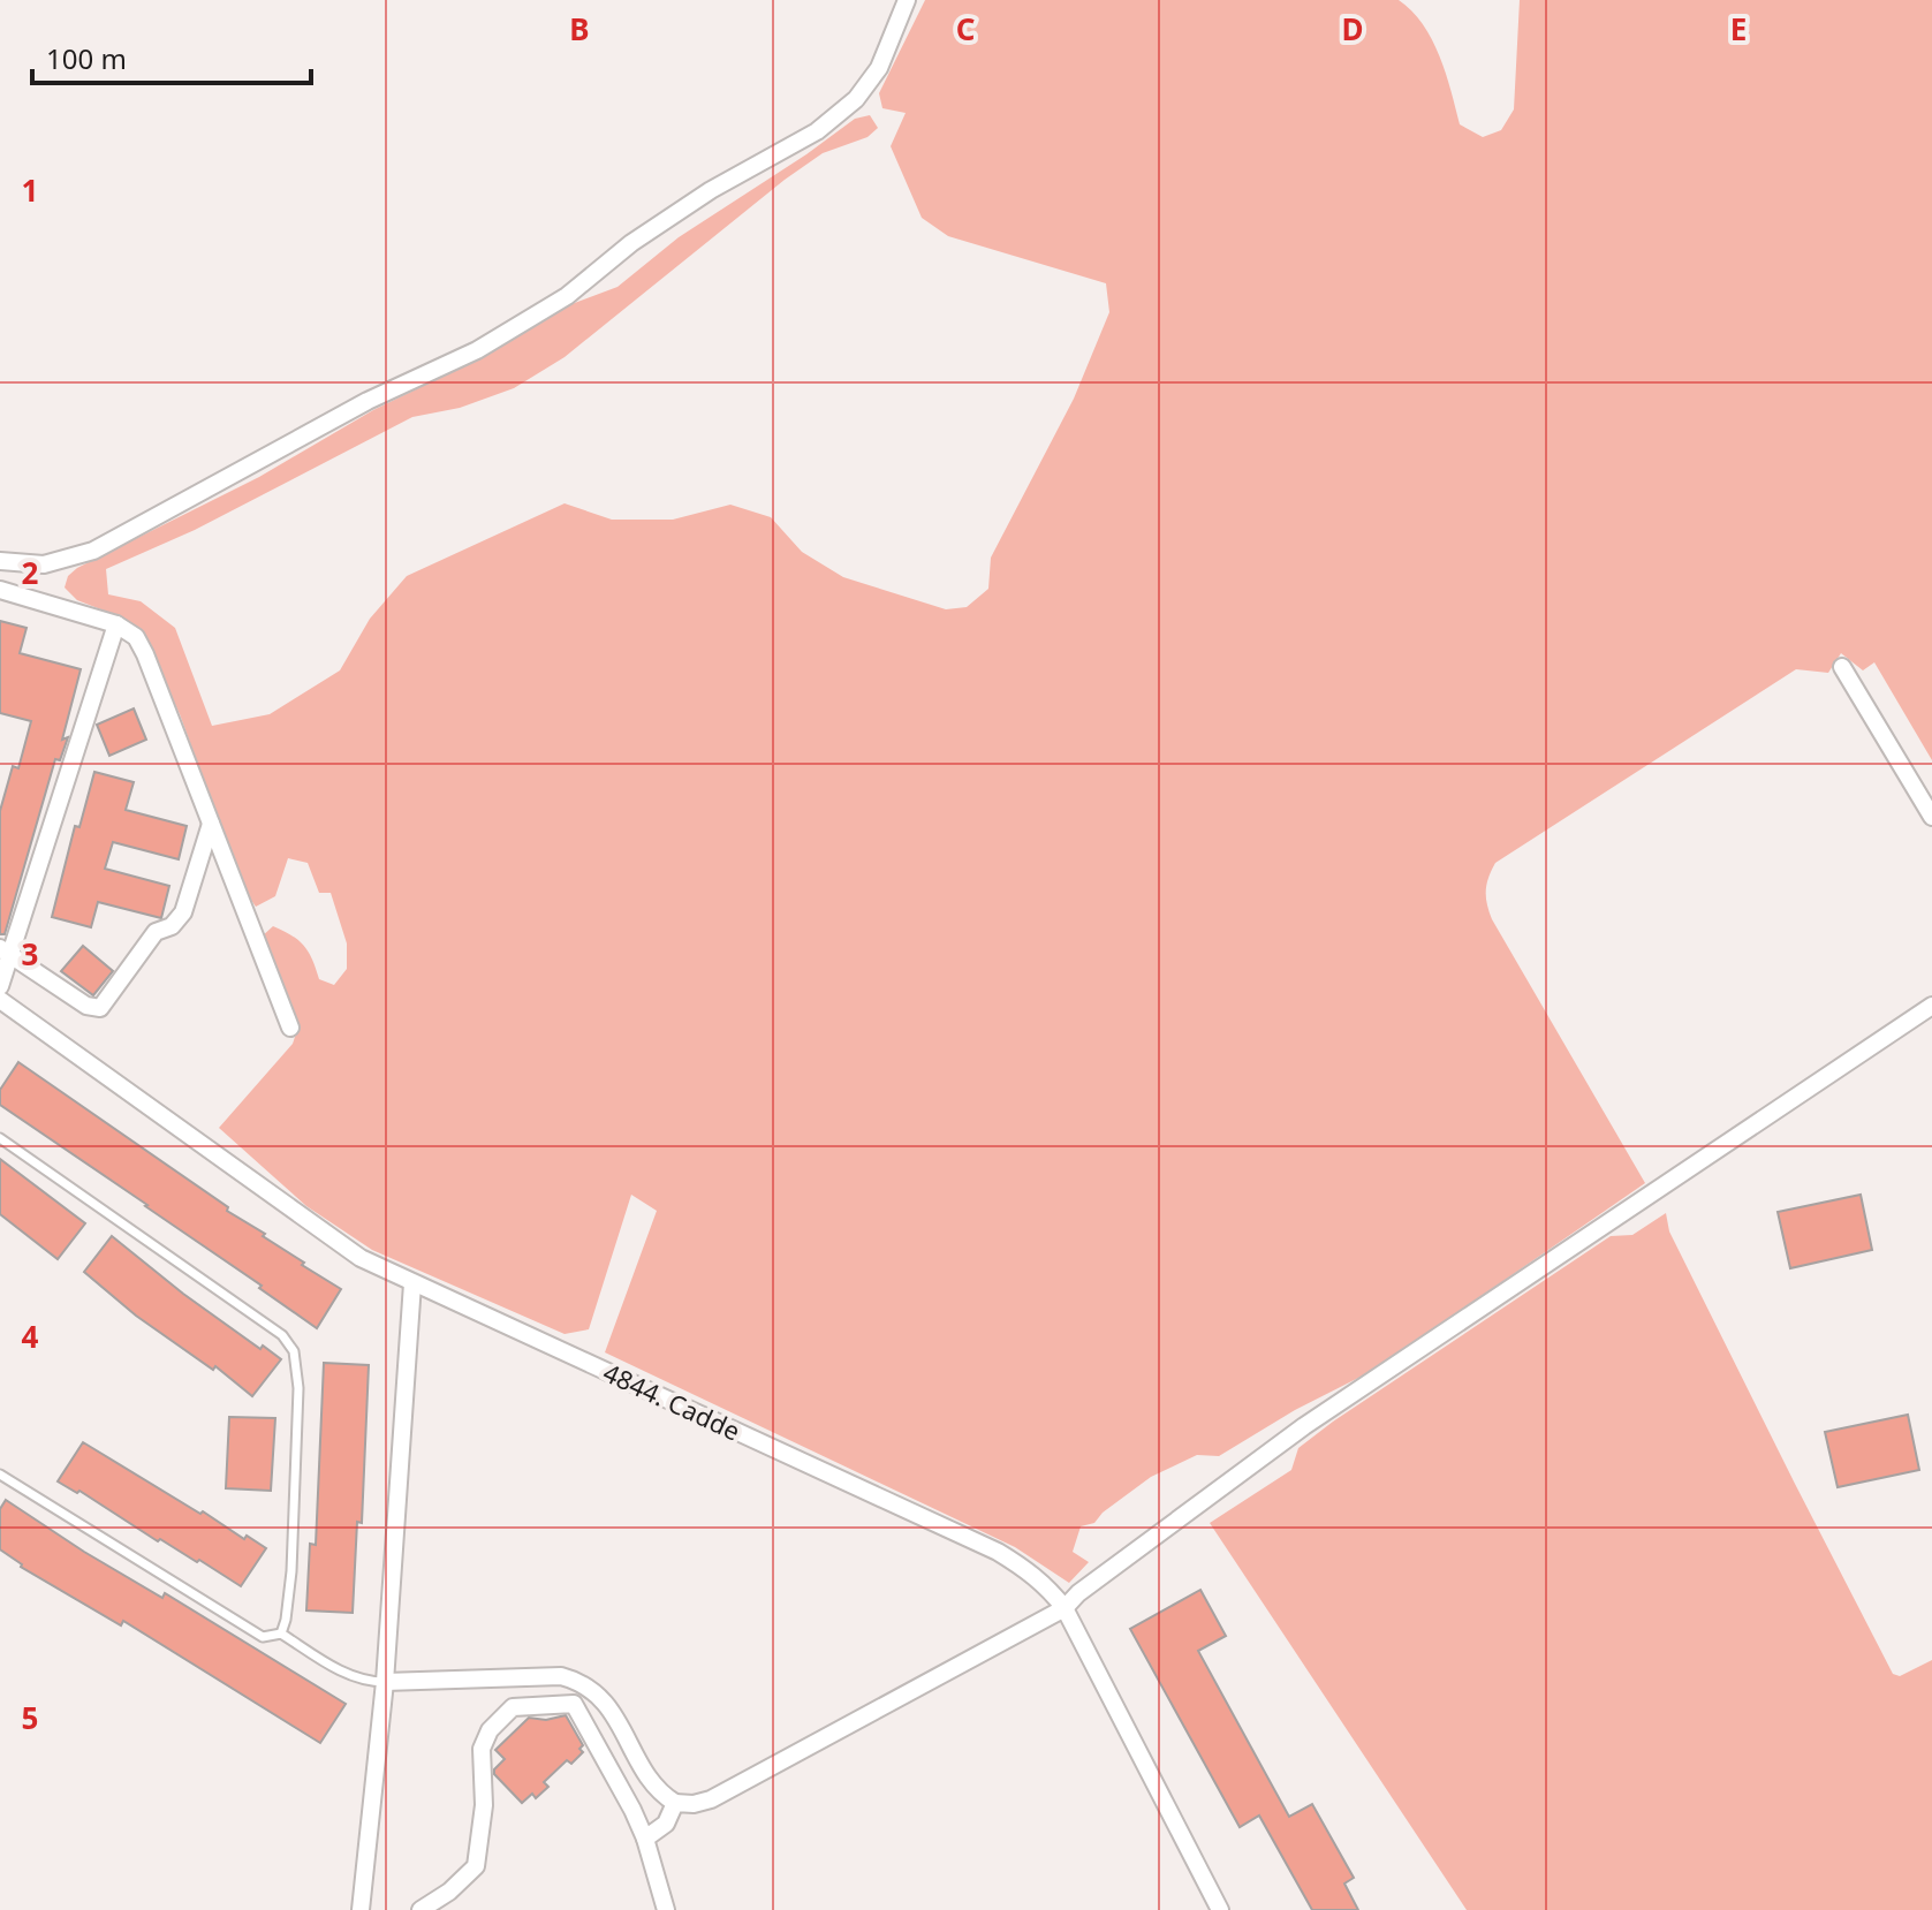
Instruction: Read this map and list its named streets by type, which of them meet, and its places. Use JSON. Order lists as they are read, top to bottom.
{
  "streets": {
    "street": ["4844. Cadde"]
  },
  "scale_bar": "100 m",
  "grid": {
    "columns": [
      "B",
      "C",
      "D",
      "E"
    ],
    "rows": [
      "1",
      "2",
      "3",
      "4",
      "5"
    ]
  }
}
